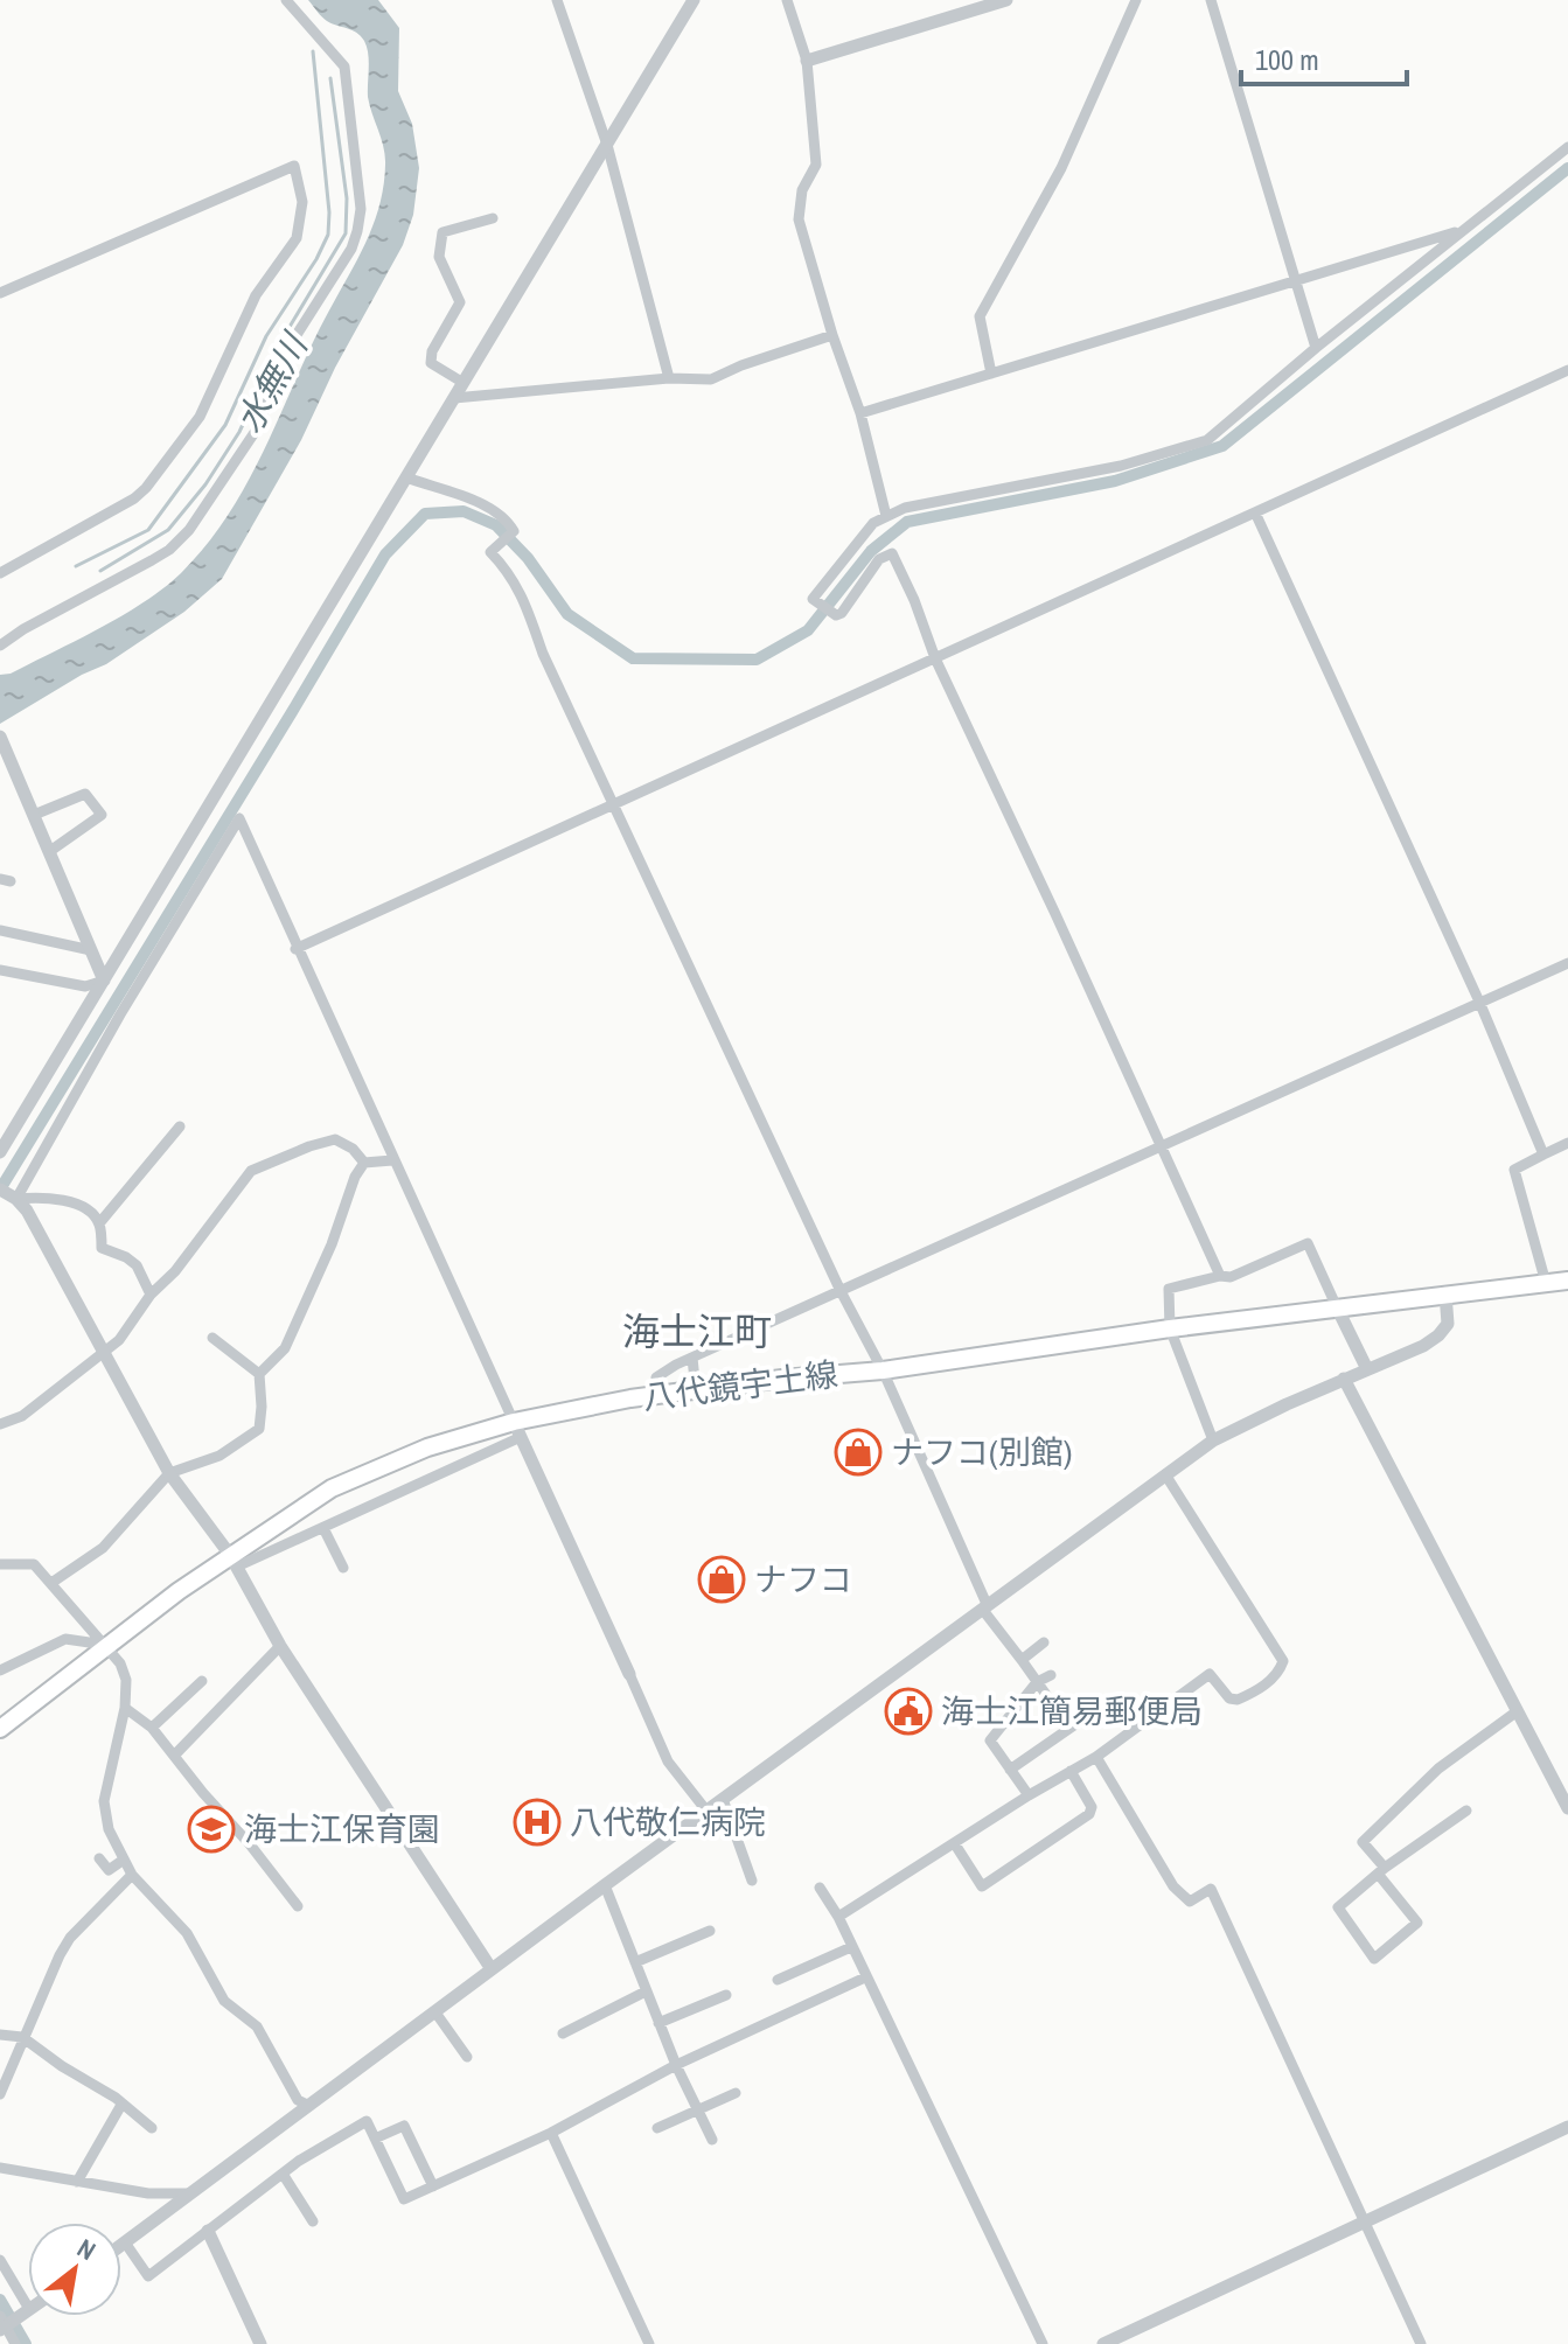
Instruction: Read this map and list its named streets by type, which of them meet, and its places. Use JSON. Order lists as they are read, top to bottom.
{
  "streets": {
    "main road": ["八代鏡宇土線"]
  },
  "districts": ["海士江町"],
  "water": ["水無川"],
  "places": {
    "shop": ["ナフコ(別館)", "ナフコ"],
    "public building": ["海士江簡易郵便局"],
    "hospital": ["八代敬仁病院"],
    "school or university": ["海士江保育園"]
  },
  "scale_bar": "100 m",
  "north": "top right"
}
